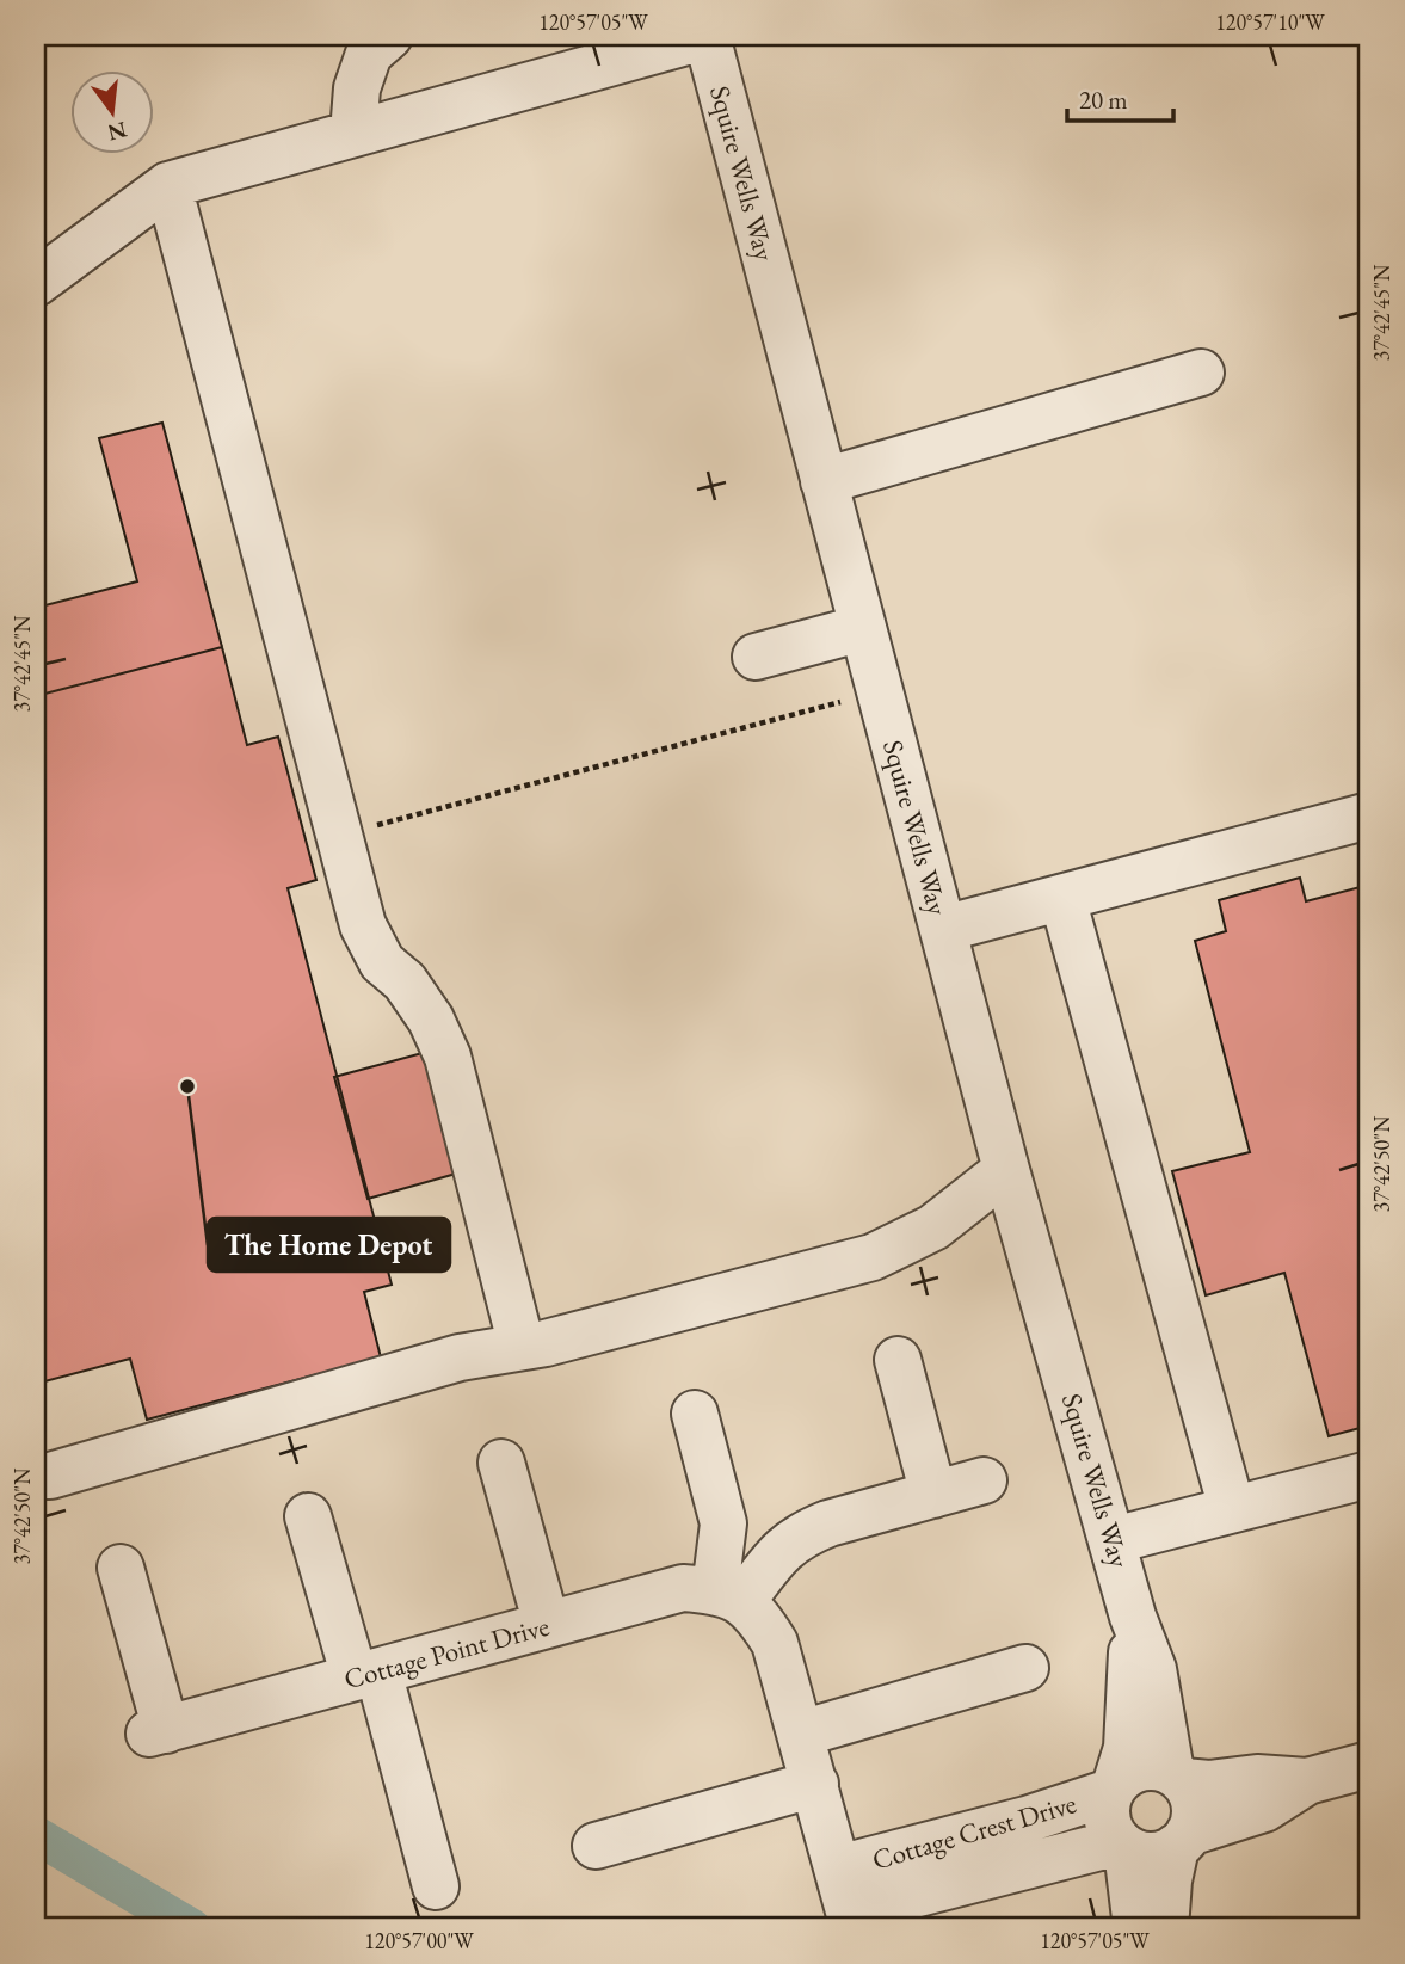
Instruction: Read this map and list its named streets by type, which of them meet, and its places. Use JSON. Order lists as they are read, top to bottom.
{
  "streets": {
    "street": ["Squire Wells Way", "Cottage Point Drive", "Cottage Crest Drive"]
  },
  "crossings": [
    ["Squire Wells Way", "Cottage Crest Drive"]
  ],
  "places": ["The Home Depot"],
  "scale_bar": "20 m",
  "north": "bottom",
  "coordinates": [
    "120°57'05\"W",
    "120°57'10\"W",
    "37°42'45\"N",
    "37°42'50\"N",
    "120°57'00\"W"
  ]
}
